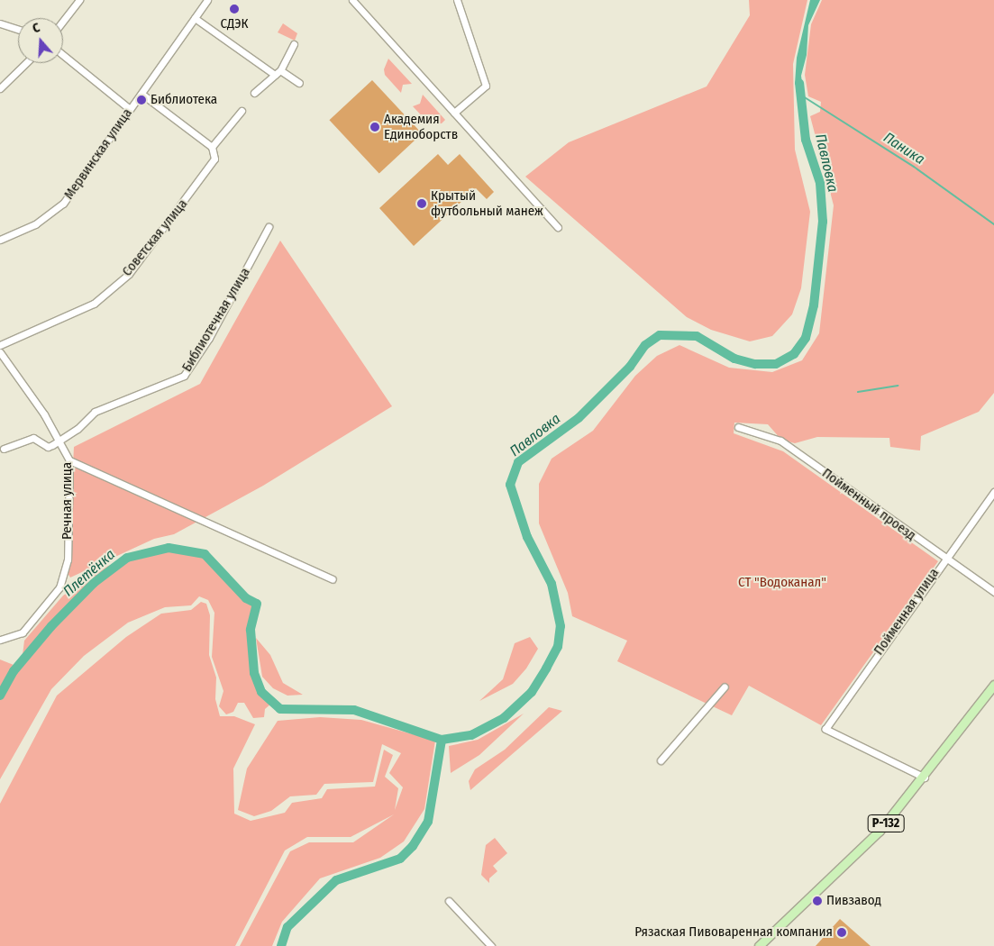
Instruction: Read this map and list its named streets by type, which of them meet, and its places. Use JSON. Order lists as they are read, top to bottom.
{
  "streets": {
    "main road": ["Р-132"],
    "street": [
      "Мервинская улица",
      "Советская улица",
      "Библиотечная улица",
      "Речная улица",
      "Пойменный проезд",
      "Пойменная улица"
    ]
  },
  "crossings": [
    ["Библиотечная улица", "Речная улица"],
    ["Пойменный проезд", "Пойменная улица"],
    ["Пойменная улица", "Р-132"]
  ],
  "water": ["Паника", "Павловка", "Плетёнка"],
  "parks": ["СТ \"Водоканал\""],
  "places": [
    "СДЭК",
    "Библиотека",
    "Академия Единоборств",
    "Крытый футбольный манеж",
    "Пивзавод",
    "Рязаская Пивоваренная компания"
  ],
  "north": "top"
}
